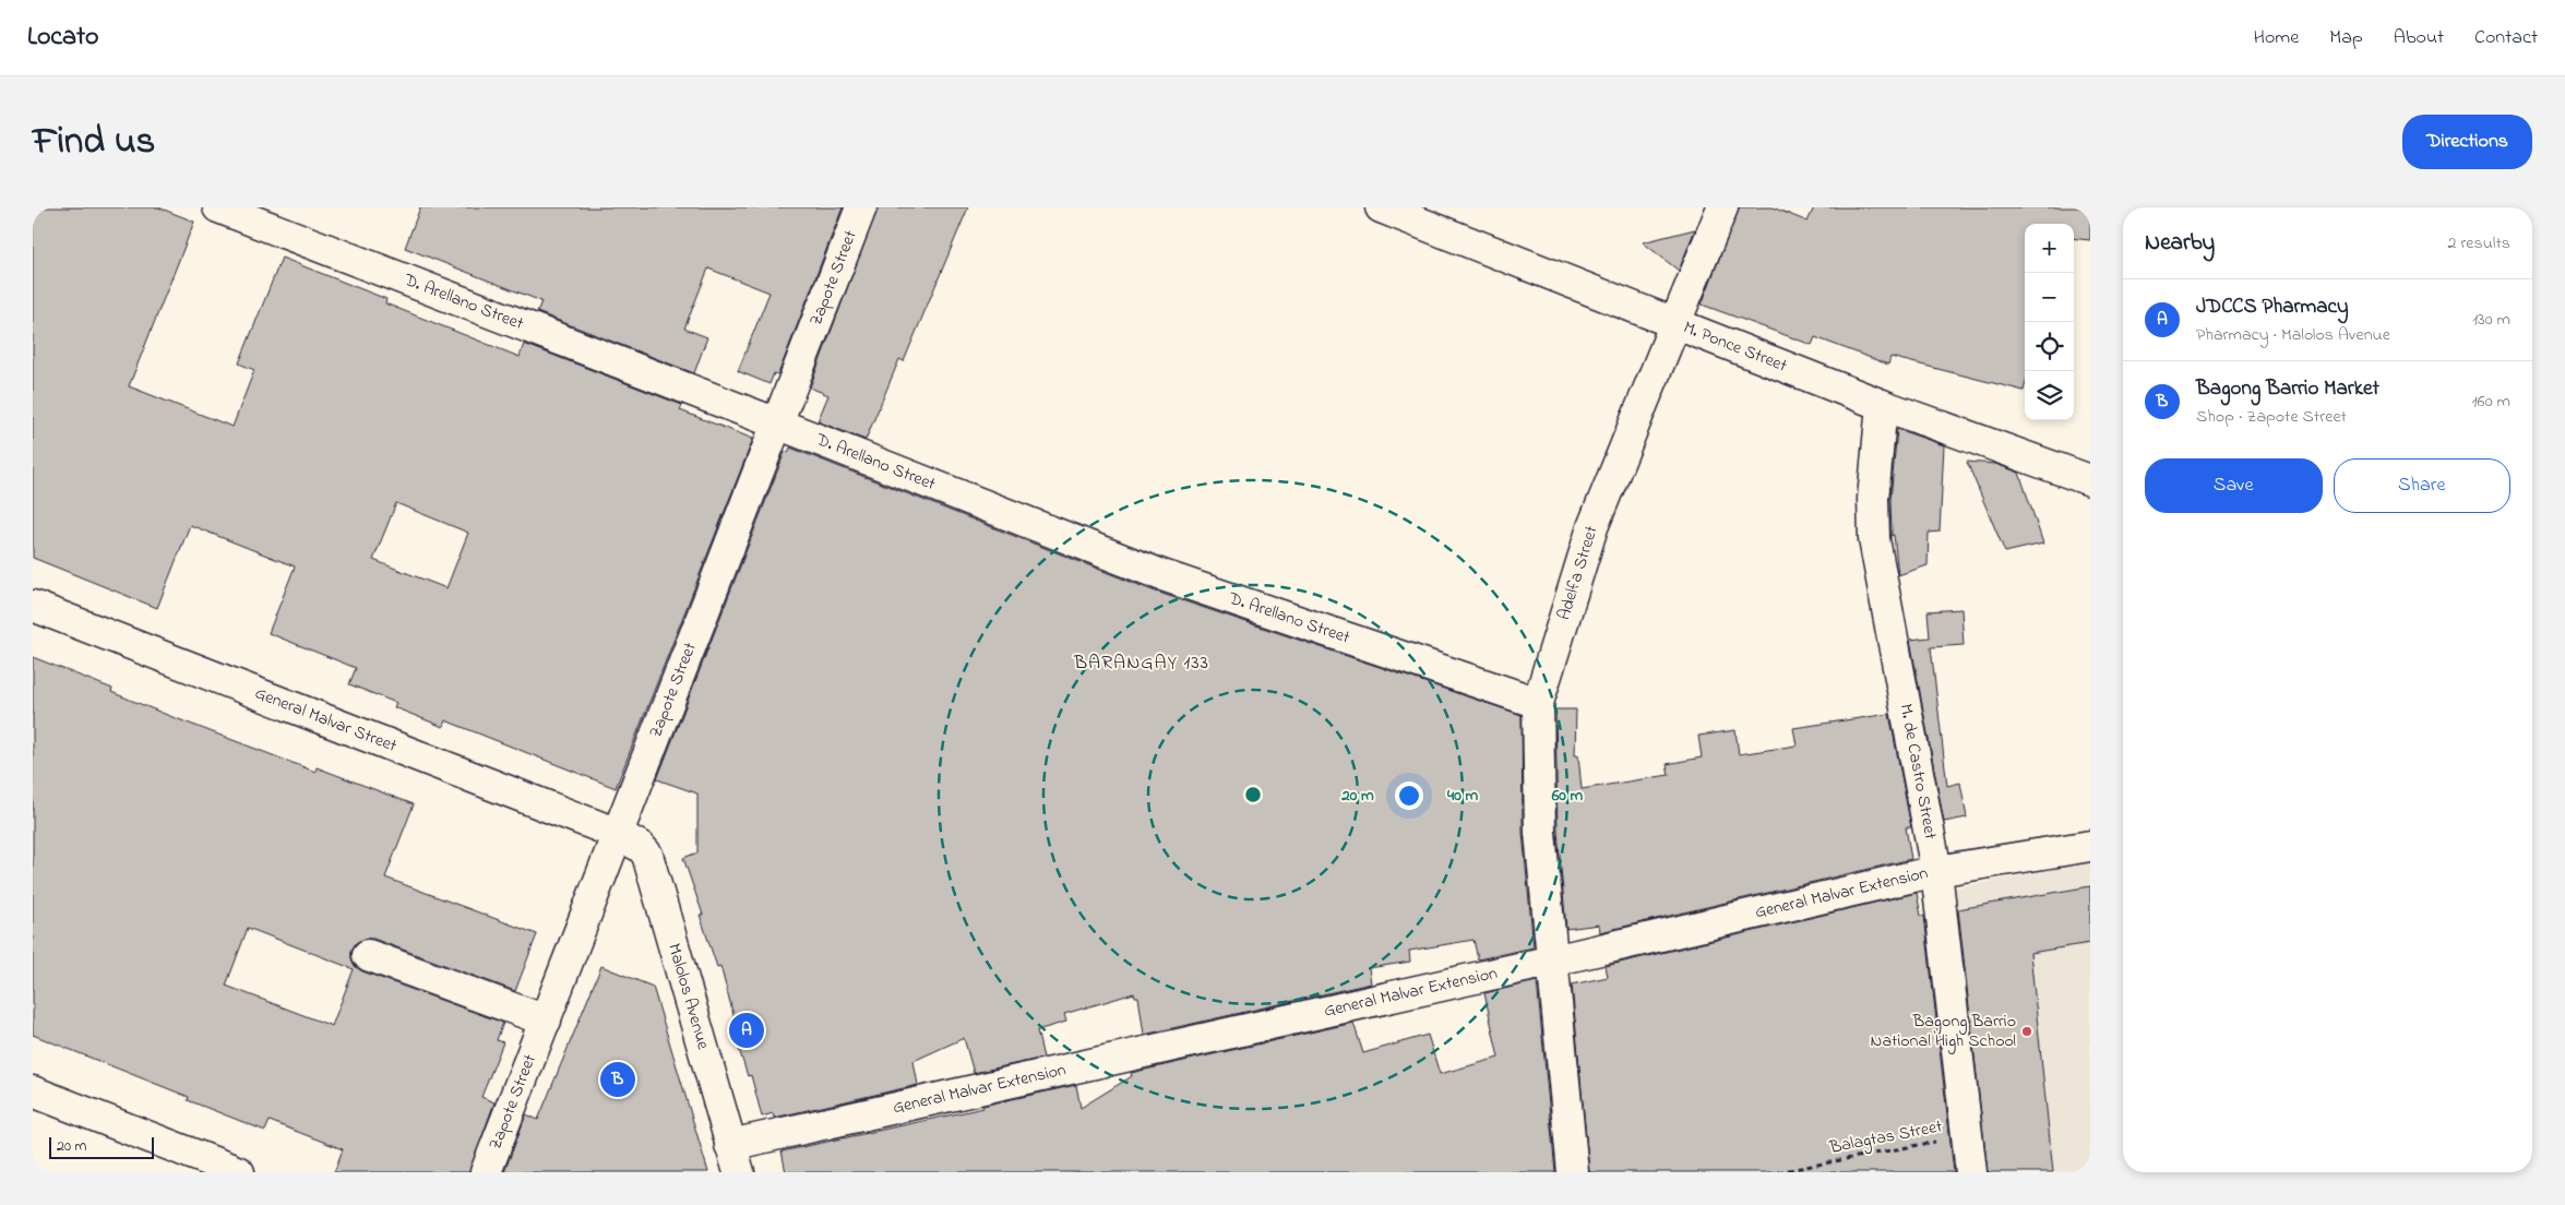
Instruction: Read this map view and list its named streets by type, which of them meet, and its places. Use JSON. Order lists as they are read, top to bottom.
{
  "streets": {
    "street": [
      "Zapote Street",
      "D. Arellano Street",
      "M. Ponce Street",
      "Adelfa Street",
      "General Malvar Street",
      "M. de Castro Street",
      "General Malvar Extension",
      "Malolos Avenue"
    ],
    "path": ["Balagtas Street"]
  },
  "crossings": [
    ["Zapote Street", "D. Arellano Street"],
    ["Zapote Street", "General Malvar Street"],
    ["Zapote Street", "Malolos Avenue"],
    ["D. Arellano Street", "Adelfa Street"],
    ["M. Ponce Street", "Adelfa Street"],
    ["M. Ponce Street", "M. de Castro Street"],
    ["Adelfa Street", "General Malvar Extension"],
    ["General Malvar Street", "Malolos Avenue"],
    ["M. de Castro Street", "General Malvar Extension"],
    ["M. de Castro Street", "Balagtas Street"],
    ["General Malvar Extension", "Malolos Avenue"]
  ],
  "districts": ["BARANGAY 133"],
  "places": ["Bagong Barrio National High School"],
  "scale_bar": "20 m",
  "page": {
    "header": "Locato",
    "nav": [
      "Home",
      "Map",
      "About",
      "Contact"
    ],
    "title": "Find us",
    "buttons": [
      "Directions",
      ["Save", "Share"]
    ],
    "heading": ["Nearby", "2 results"],
    "map_buttons": ["+", "−"],
    "list": [
      {
        "mark": "A",
        "name": "JDCCS Pharmacy",
        "note": "Pharmacy · Malolos Avenue",
        "value": "130 m"
      },
      {
        "mark": "B",
        "name": "Bagong Barrio Market",
        "note": "Shop · Zapote Street",
        "value": "160 m"
      }
    ],
    "pins": ["A", "B"],
    "scale": "20 m"
  },
  "rings": ["20 m", "40 m", "60 m"]
}
